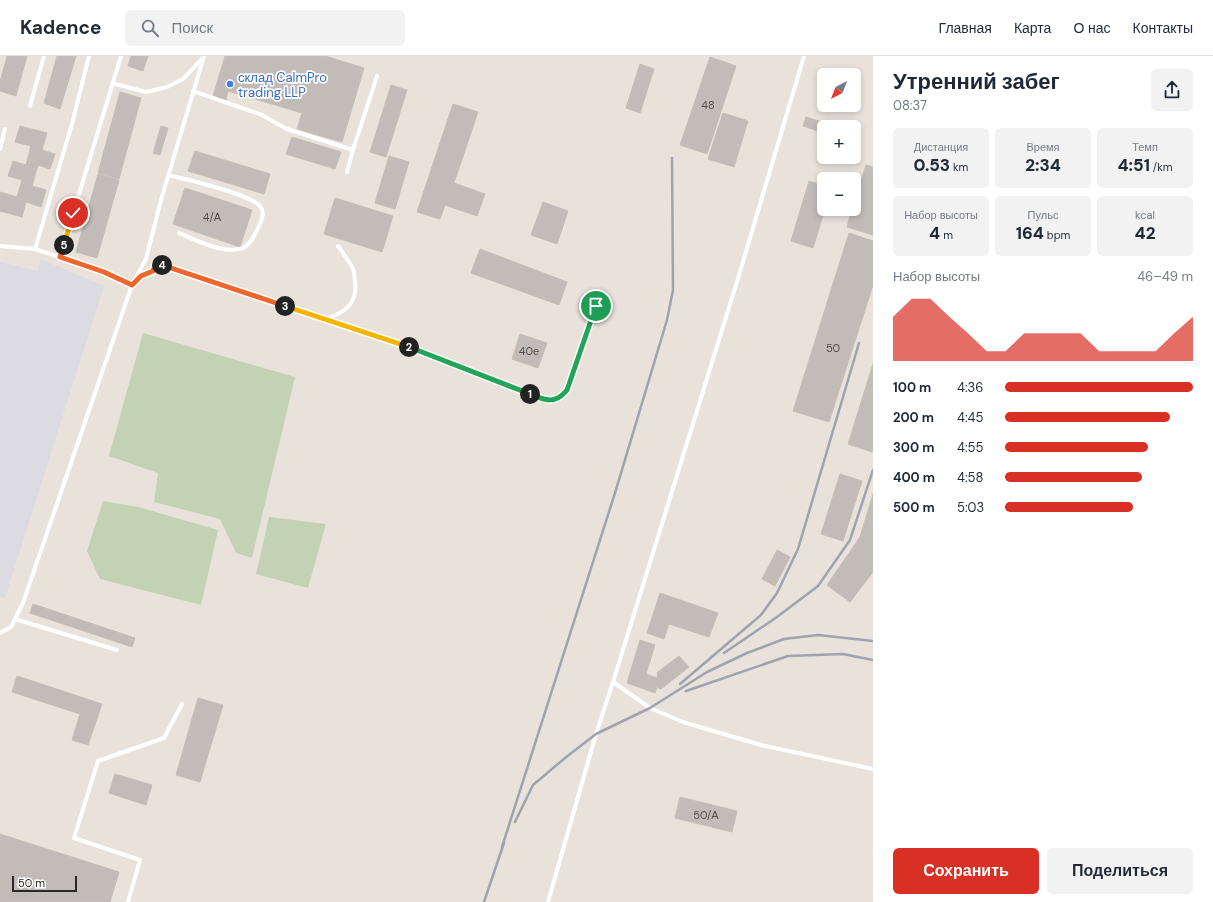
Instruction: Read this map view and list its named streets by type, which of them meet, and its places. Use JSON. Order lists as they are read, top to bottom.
{
  "places": ["склад CalmPro trading LLP"],
  "house_numbers": [
    "48",
    "4/А",
    "50",
    "40е",
    "50/А"
  ],
  "scale_bar": "50 m",
  "north": "bottom left",
  "page": {
    "header": "Kadence",
    "search": "Поиск",
    "nav": [
      "Главная",
      "Карта",
      "О нас",
      "Контакты"
    ],
    "heading": ["Утренний забег", "08:37"],
    "map_buttons": ["+", "−"],
    "stats": [
      ["Дистанция", "0.53 km"],
      ["Время", "2:34"],
      ["Темп", "4:51 /km"],
      ["Набор высоты", "4 m"],
      ["Пульс", "164 bpm"],
      ["kcal", "42"]
    ],
    "pins": [
      "5",
      "4",
      "3",
      "2",
      "1"
    ],
    "chart": ["Набор высоты", "46–49 m"],
    "list": [
      {
        "name": "100 m",
        "note": "4:36"
      },
      {
        "name": "200 m",
        "note": "4:45"
      },
      {
        "name": "300 m",
        "note": "4:55"
      },
      {
        "name": "400 m",
        "note": "4:58"
      },
      {
        "name": "500 m",
        "note": "5:03"
      }
    ],
    "buttons": ["Сохранить", "Поделиться"],
    "scale": "50 m"
  }
}
